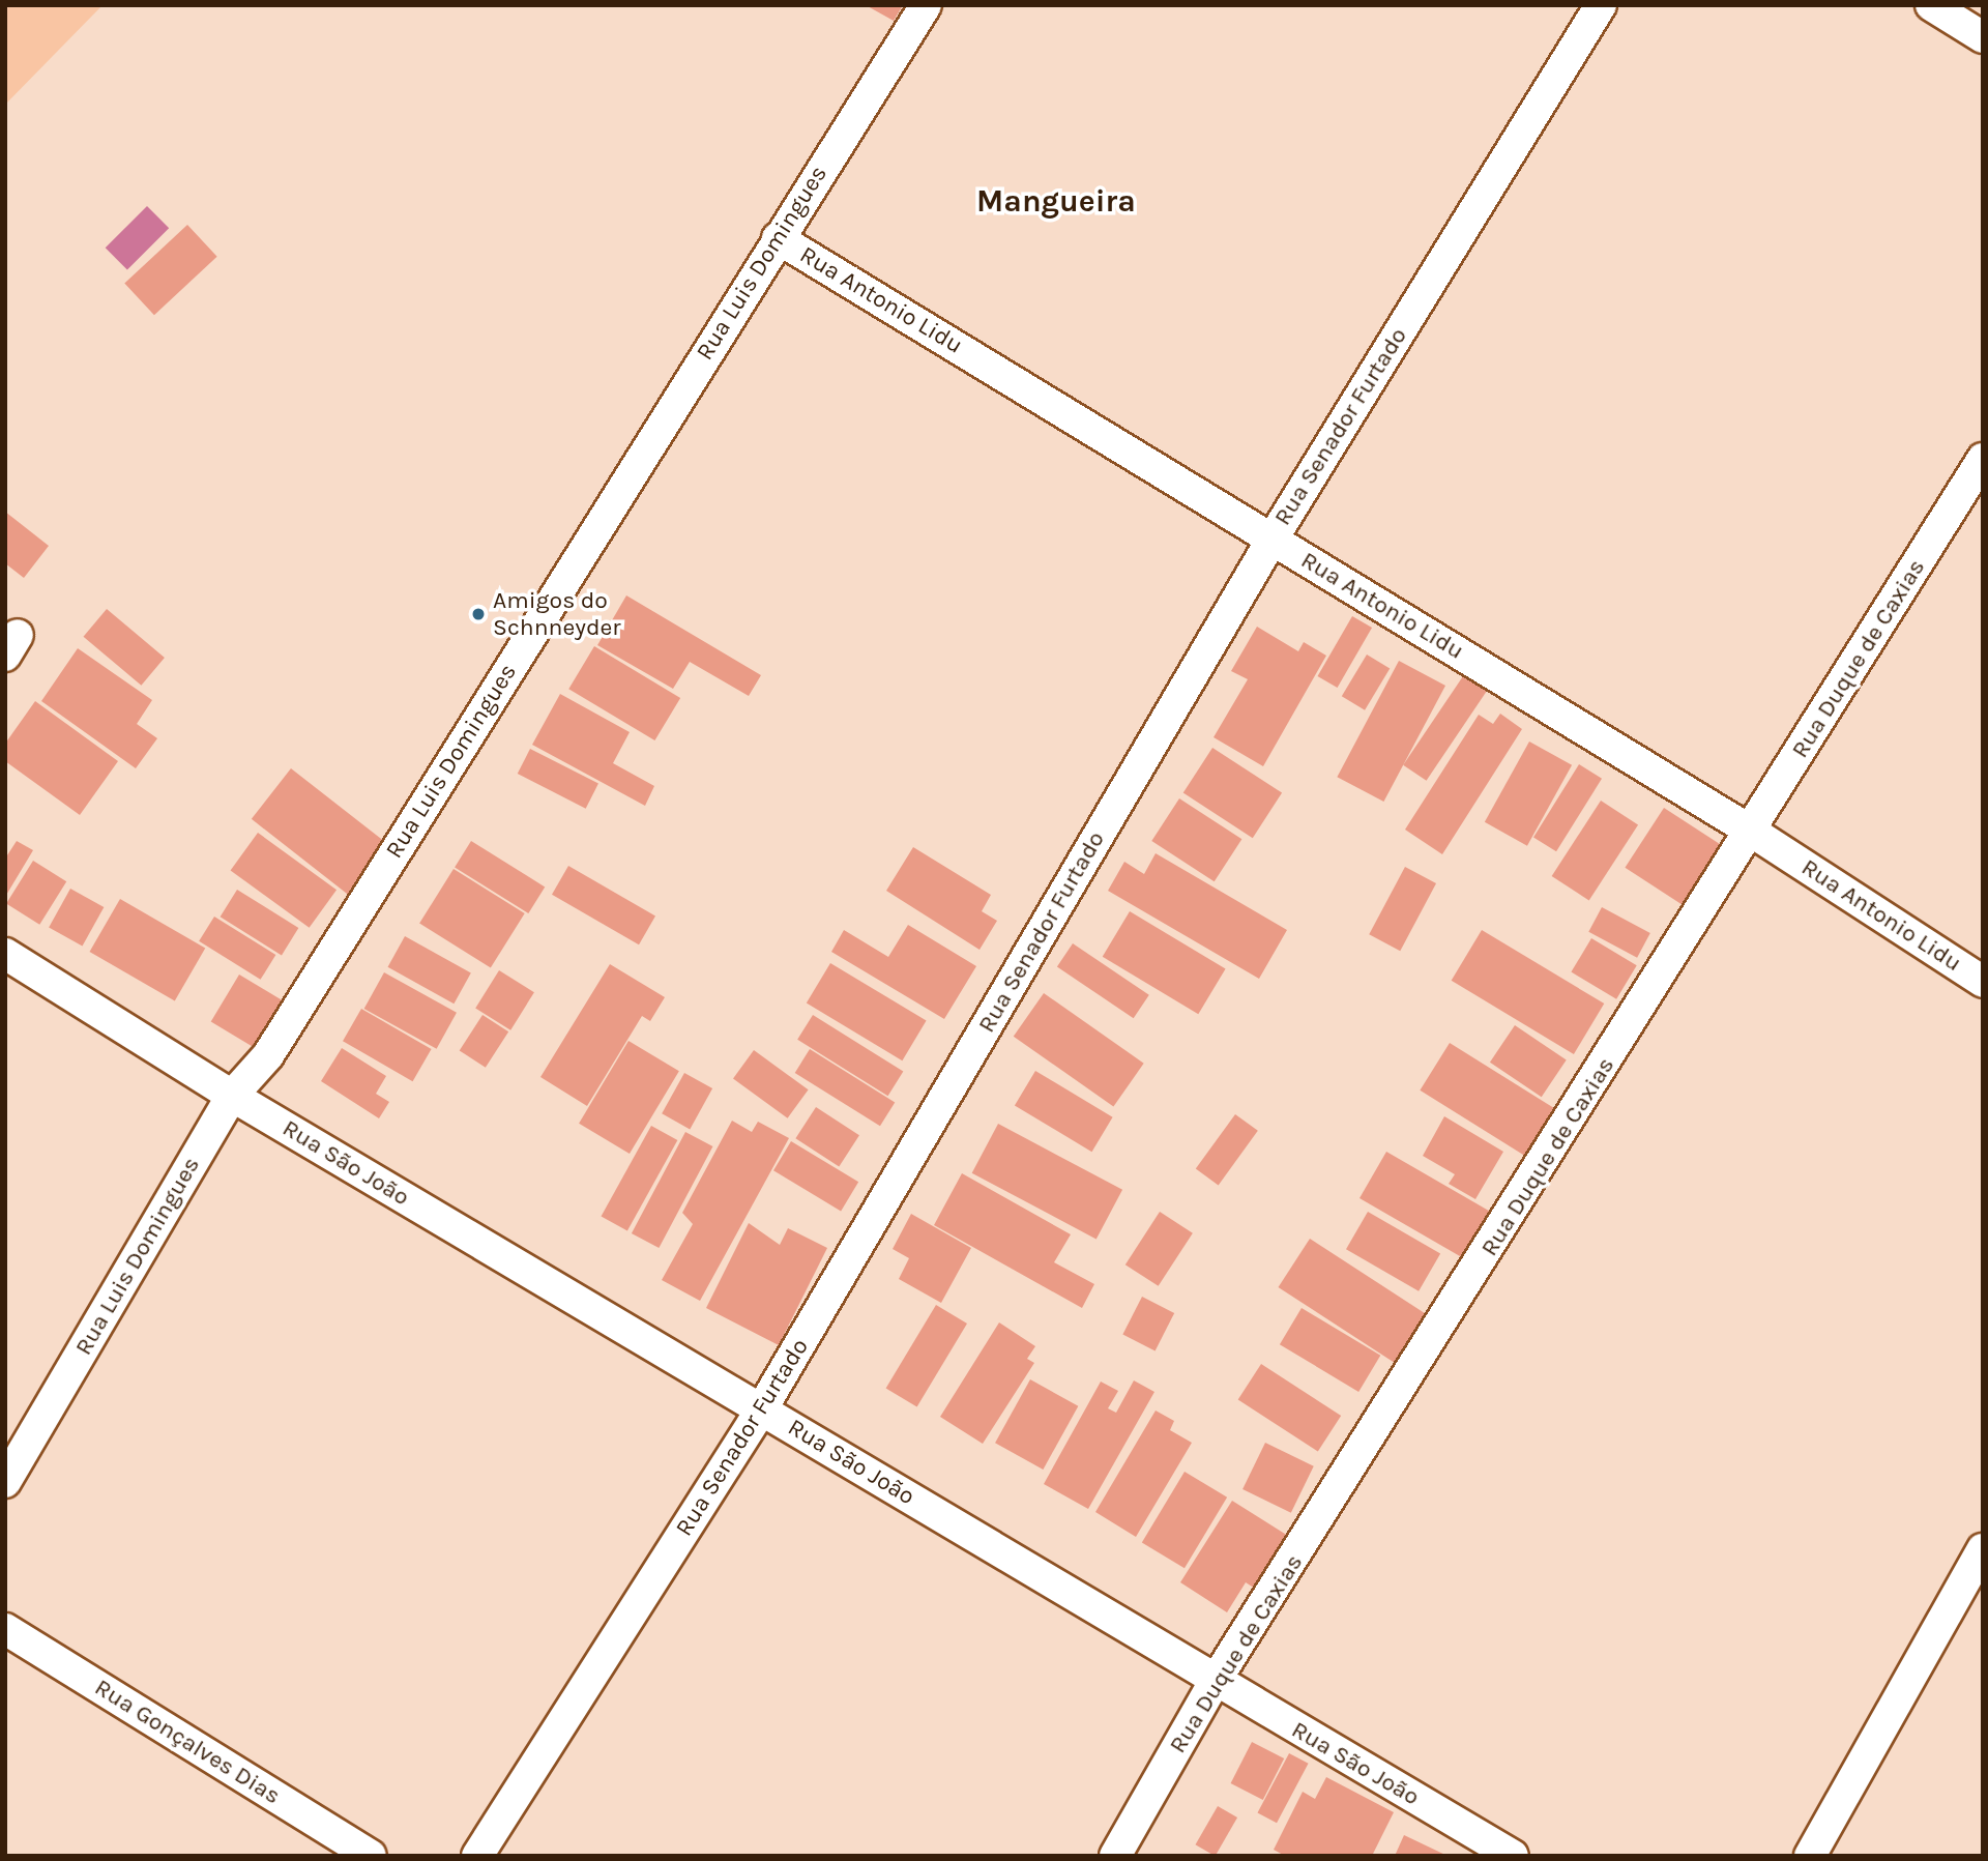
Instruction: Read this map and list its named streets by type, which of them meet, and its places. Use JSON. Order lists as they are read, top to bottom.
{
  "streets": {
    "street": [
      "Rua Luis Domingues",
      "Rua Antonio Lidu",
      "Rua Senador Furtado",
      "Rua Duque de Caxias",
      "Rua São João",
      "Rua Gonçalves Dias"
    ]
  },
  "crossings": [
    ["Rua Luis Domingues", "Rua Antonio Lidu"],
    ["Rua Luis Domingues", "Rua São João"],
    ["Rua Antonio Lidu", "Rua Senador Furtado"],
    ["Rua Antonio Lidu", "Rua Duque de Caxias"],
    ["Rua Senador Furtado", "Rua São João"],
    ["Rua Duque de Caxias", "Rua São João"]
  ],
  "districts": ["Mangueira"],
  "places": ["Amigos do Schnneyder"]
}
